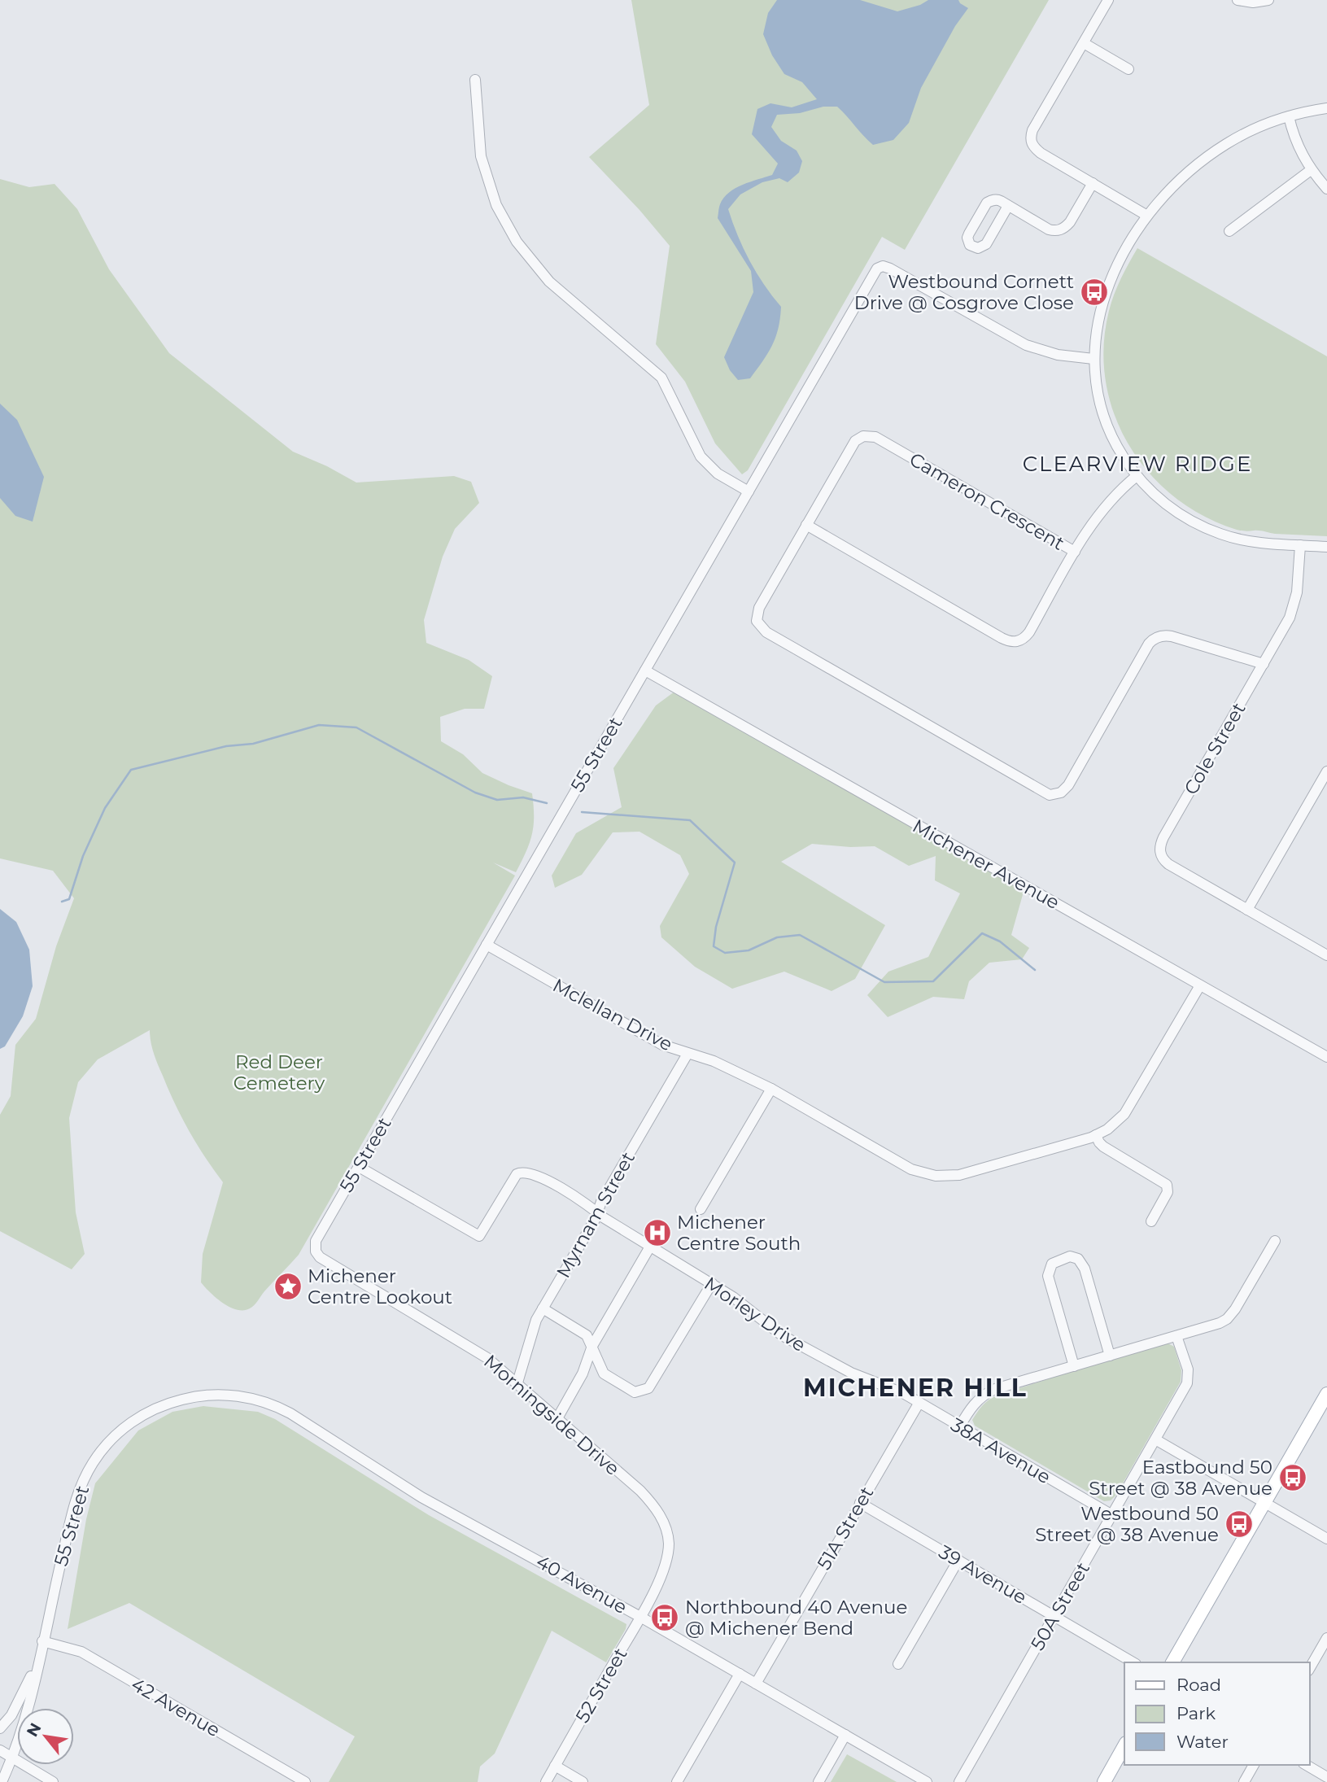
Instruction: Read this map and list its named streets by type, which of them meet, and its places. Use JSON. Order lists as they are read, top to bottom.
{
  "streets": {
    "street": [
      "Cameron Crescent",
      "Cole Street",
      "55 Street",
      "Michener Avenue",
      "Mclellan Drive",
      "Myrnam Street",
      "Morley Drive",
      "Morningside Drive",
      "38A Avenue",
      "51A Street",
      "39 Avenue",
      "40 Avenue",
      "50A Street",
      "52 Street",
      "42 Avenue"
    ]
  },
  "crossings": [
    ["Cameron Crescent", "Cole Street"],
    ["55 Street", "Michener Avenue"],
    ["55 Street", "Mclellan Drive"],
    ["55 Street", "Morley Drive"],
    ["55 Street", "Morningside Drive"],
    ["55 Street", "40 Avenue"],
    ["55 Street", "42 Avenue"],
    ["Michener Avenue", "Mclellan Drive"],
    ["Mclellan Drive", "Myrnam Street"],
    ["Myrnam Street", "Morley Drive"],
    ["Myrnam Street", "Morningside Drive"],
    ["Morley Drive", "38A Avenue"],
    ["Morley Drive", "51A Street"],
    ["Morningside Drive", "52 Street"],
    ["38A Avenue", "51A Street"],
    ["38A Avenue", "50A Street"],
    ["51A Street", "39 Avenue"],
    ["51A Street", "40 Avenue"],
    ["39 Avenue", "50A Street"],
    ["40 Avenue", "52 Street"]
  ],
  "districts": ["CLEARVIEW RIDGE", "MICHENER HILL"],
  "parks": ["Red Deer Cemetery"],
  "places": {
    "bus stop": [
      "Westbound Cornett Drive @ Cosgrove Close",
      "Eastbound 50 Street @ 38 Avenue",
      "Westbound 50 Street @ 38 Avenue",
      "Northbound 40 Avenue @ Michener Bend"
    ],
    "hospital": ["Michener Centre South"],
    "place": ["Michener Centre Lookout"]
  },
  "legend": ["Road", "Park", "Water"],
  "north": "top left"
}
